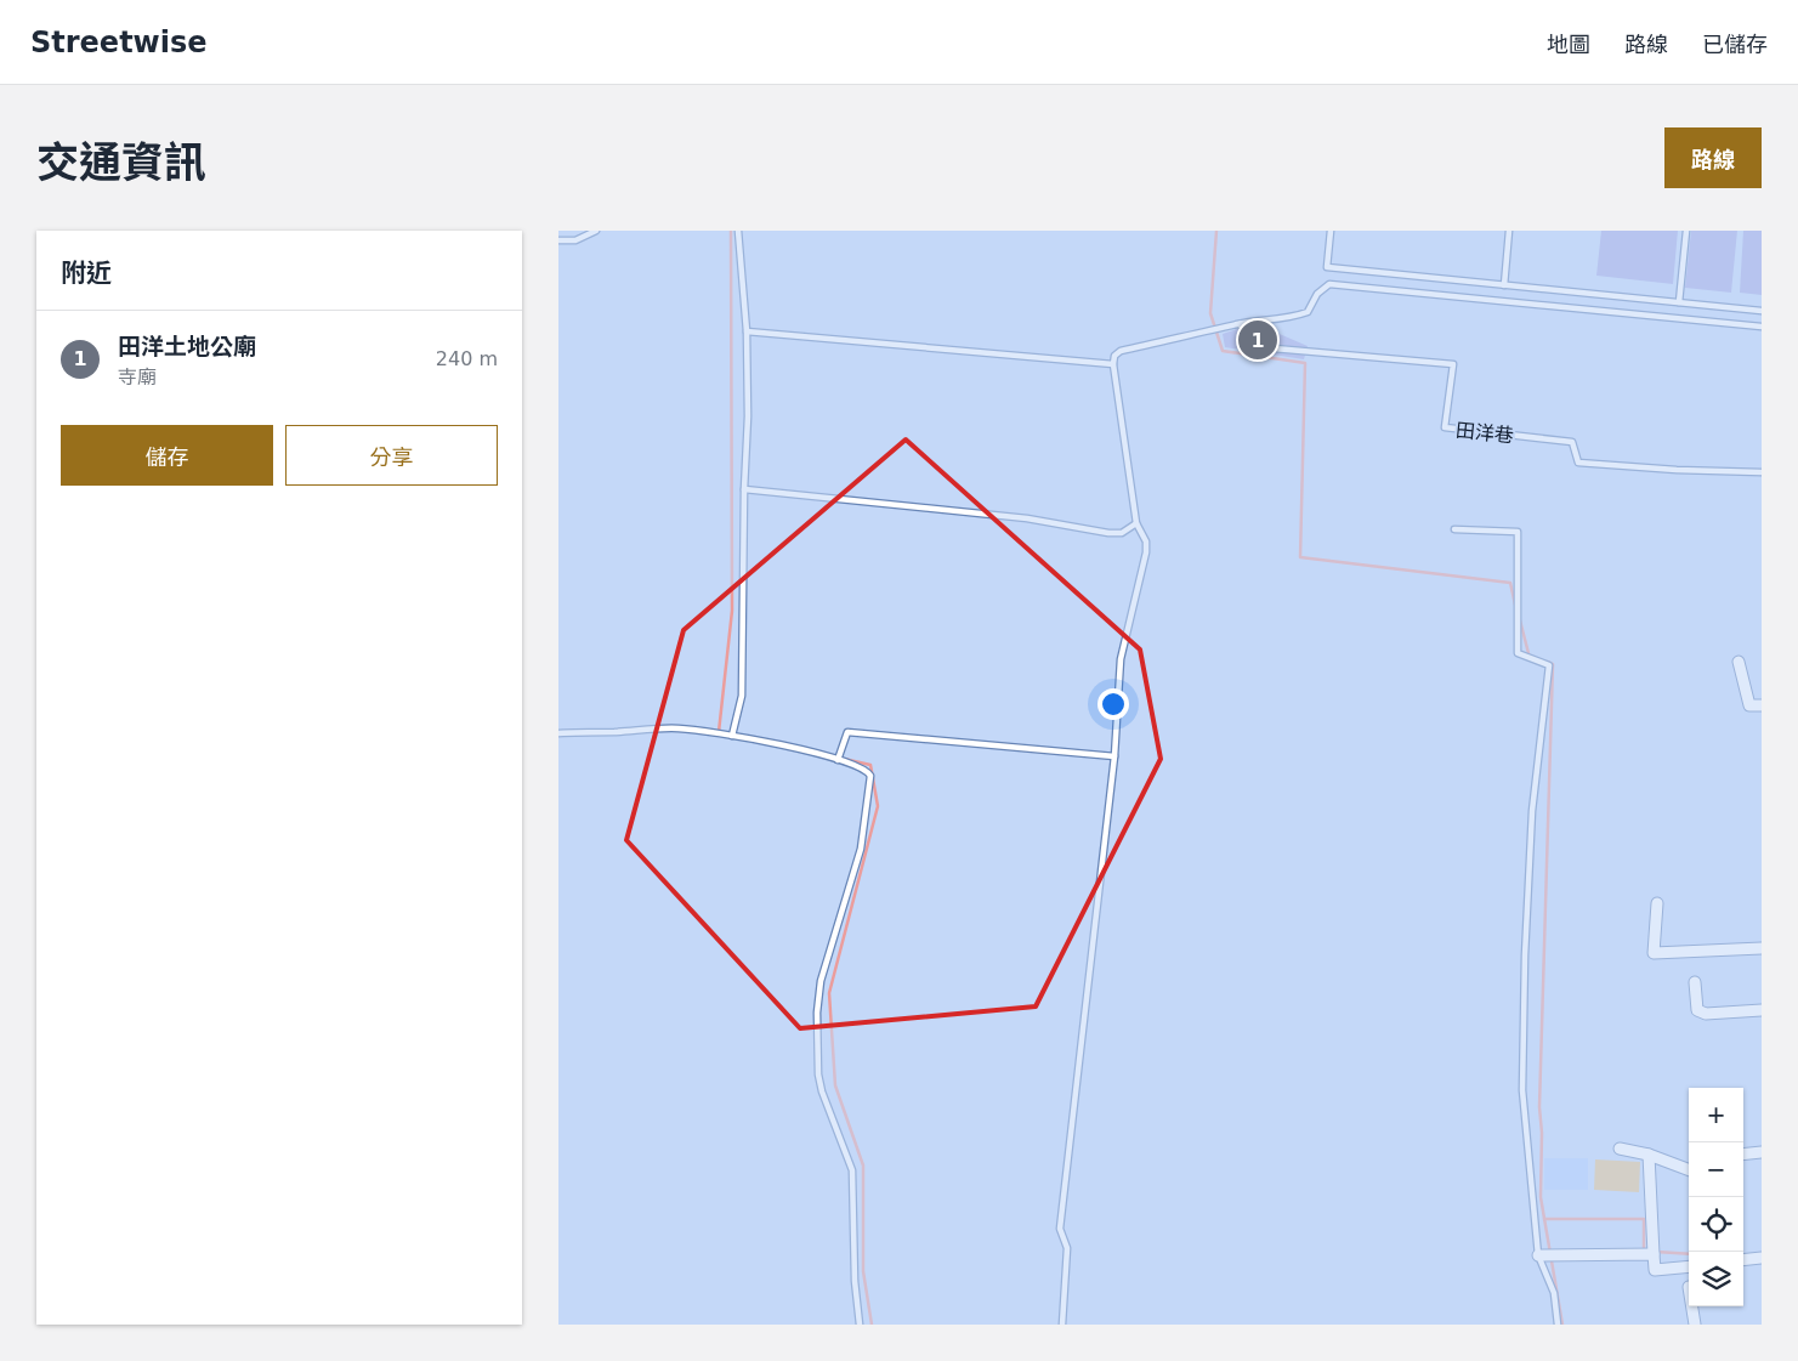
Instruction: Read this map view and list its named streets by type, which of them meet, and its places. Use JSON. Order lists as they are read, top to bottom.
{
  "streets": {
    "lane": ["田洋巷"]
  },
  "page": {
    "header": "Streetwise",
    "nav": ["地圖", "路線", "已儲存"],
    "title": "交通資訊",
    "buttons": [
      "路線",
      ["儲存", "分享"]
    ],
    "heading": "附近",
    "list": [
      {
        "mark": "1",
        "name": "田洋土地公廟",
        "note": "寺廟",
        "value": "240 m"
      }
    ],
    "pins": "1",
    "map_buttons": ["+", "−"]
  }
}
